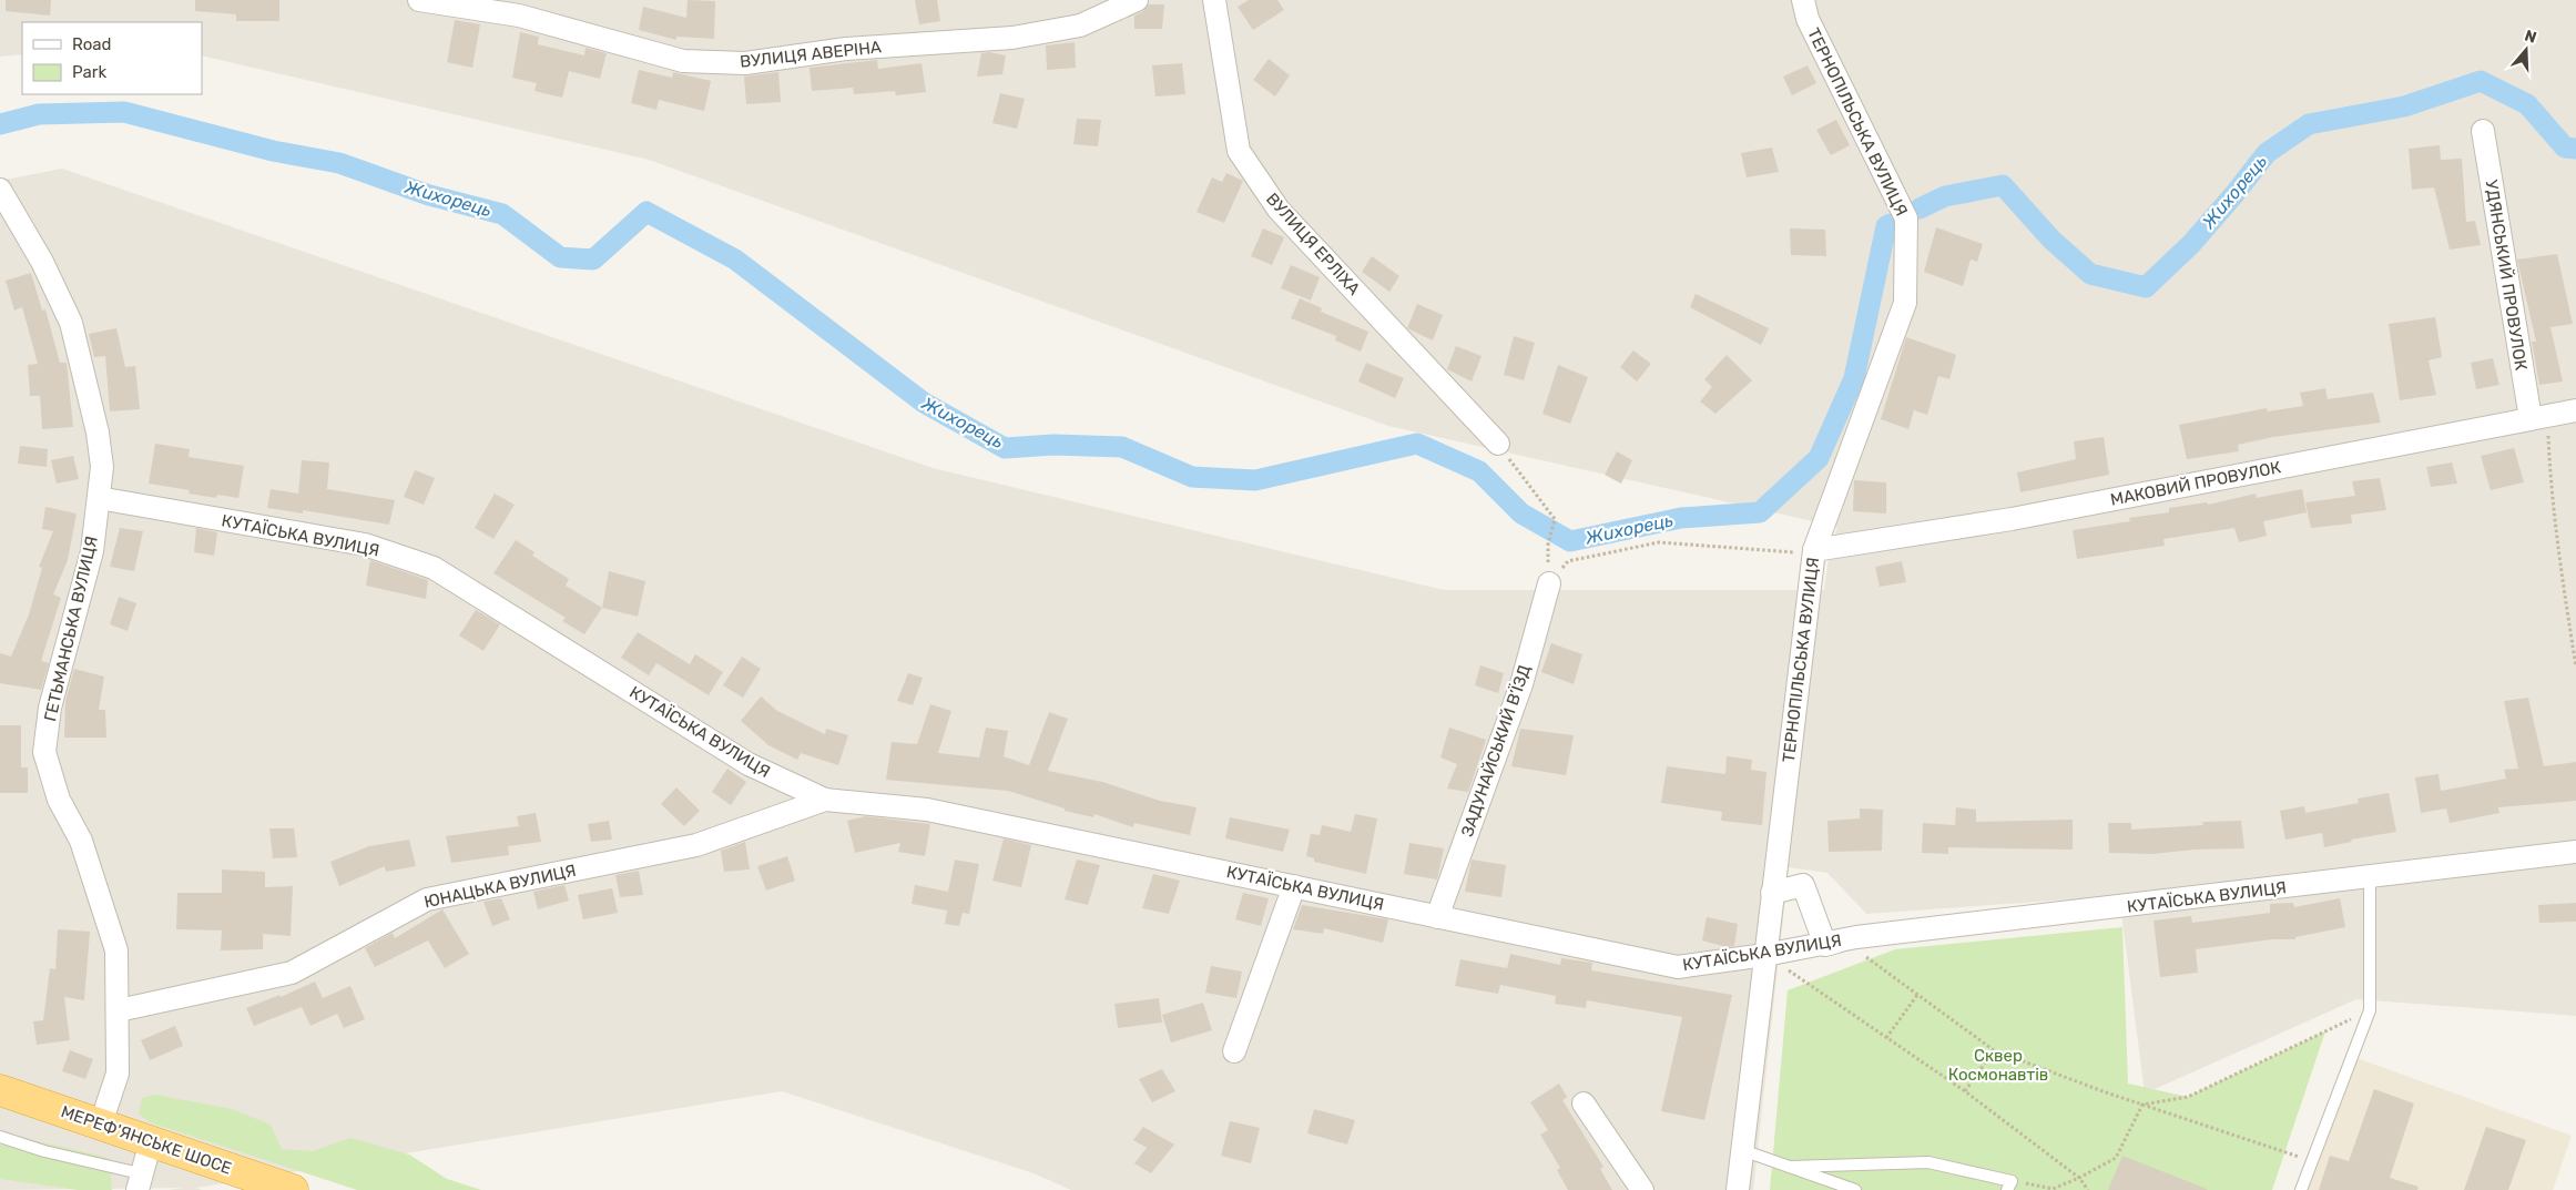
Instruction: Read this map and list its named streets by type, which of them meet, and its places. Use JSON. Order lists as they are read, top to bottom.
{
  "streets": {
    "highway": ["МЕРЕФ'ЯНСЬКЕ ШОСЕ"],
    "street": [
      "ВУЛИЦЯ АВЕРІНА",
      "ТЕРНОПІЛЬСЬКА ВУЛИЦЯ",
      "ВУЛИЦЯ ЕРЛІХА",
      "УДЯНСЬКИЙ ПРОВУЛОК",
      "МАКОВИЙ ПРОВУЛОК",
      "КУТАЇСЬКА ВУЛИЦЯ",
      "ГЕТЬМАНСЬКА ВУЛИЦЯ",
      "ЗАДУНАЙСЬКИЙ В’ЇЗД",
      "ЮНАЦЬКА ВУЛИЦЯ"
    ]
  },
  "crossings": [
    ["ТЕРНОПІЛЬСЬКА ВУЛИЦЯ", "МАКОВИЙ ПРОВУЛОК"],
    ["ТЕРНОПІЛЬСЬКА ВУЛИЦЯ", "КУТАЇСЬКА ВУЛИЦЯ"],
    ["УДЯНСЬКИЙ ПРОВУЛОК", "МАКОВИЙ ПРОВУЛОК"],
    ["КУТАЇСЬКА ВУЛИЦЯ", "ГЕТЬМАНСЬКА ВУЛИЦЯ"],
    ["КУТАЇСЬКА ВУЛИЦЯ", "ЗАДУНАЙСЬКИЙ В’ЇЗД"],
    ["КУТАЇСЬКА ВУЛИЦЯ", "ЮНАЦЬКА ВУЛИЦЯ"],
    ["ГЕТЬМАНСЬКА ВУЛИЦЯ", "ЮНАЦЬКА ВУЛИЦЯ"],
    ["ГЕТЬМАНСЬКА ВУЛИЦЯ", "МЕРЕФ'ЯНСЬКЕ ШОСЕ"]
  ],
  "water": ["Жихорець"],
  "parks": ["Сквер Космонавтів"],
  "legend": ["Road", "Park"],
  "north": "top"
}
